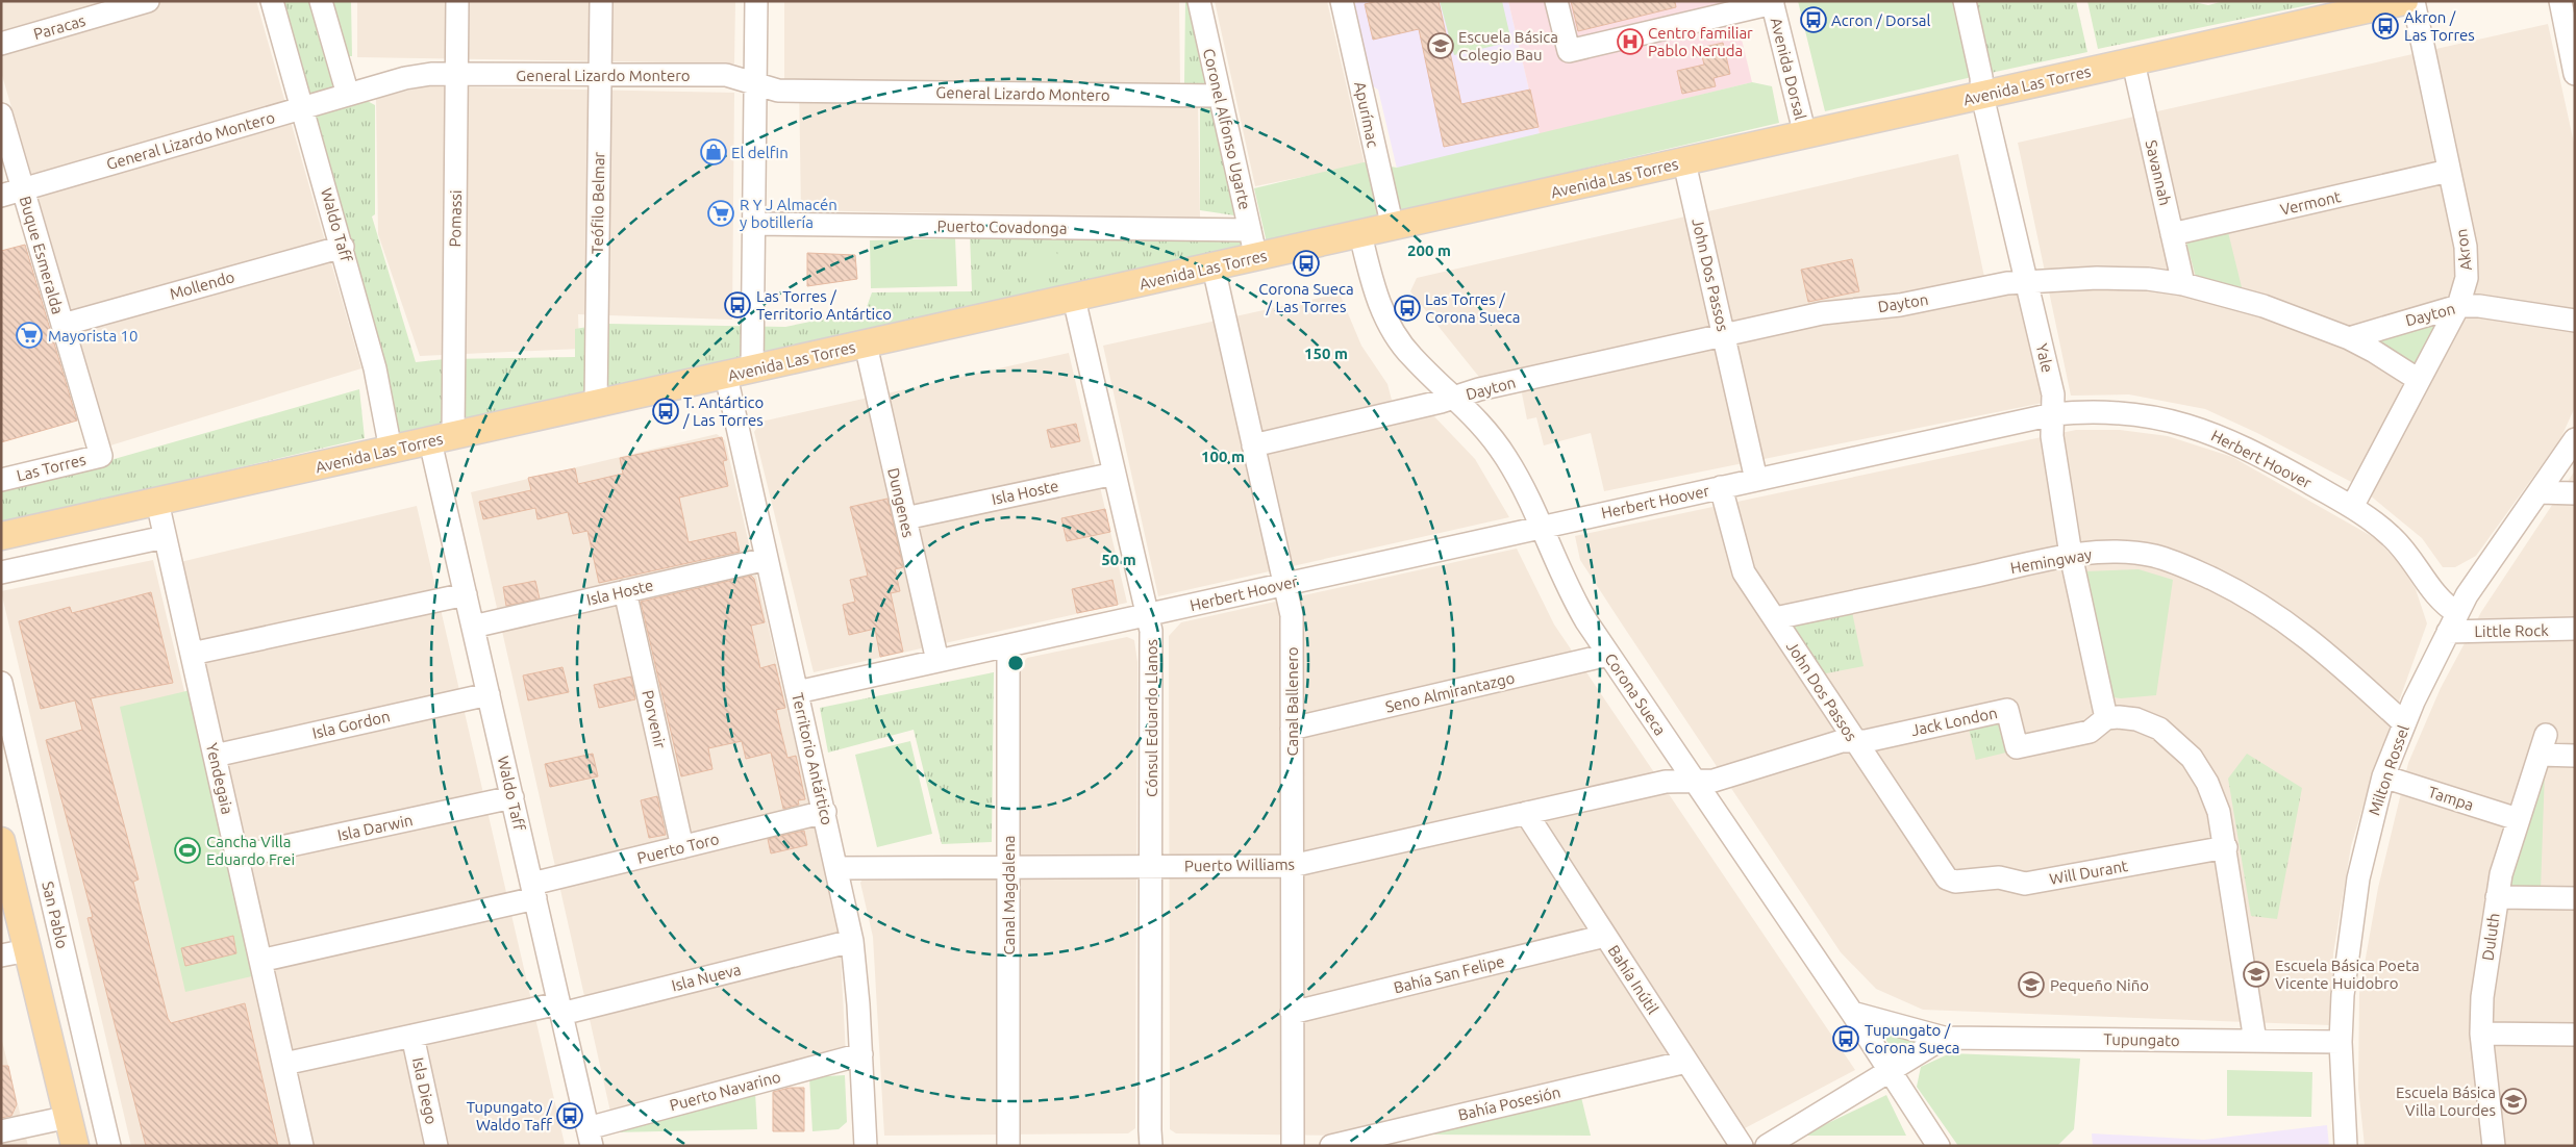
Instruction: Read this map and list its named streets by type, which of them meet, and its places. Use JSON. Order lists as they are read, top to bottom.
{
  "streets": {
    "main road": ["Avenida Las Torres"],
    "street": [
      "Paracas",
      "Avenida Dorsal",
      "General Lizardo Montero",
      "Apurímac",
      "Coronel Alfonso Ugarte",
      "Savannah",
      "Teófilo Belmar",
      "Vermont",
      "Pomassi",
      "Waldo Taff",
      "Puerto Covadonga",
      "Akron",
      "Buque Esmeralda",
      "John Dos Passos",
      "Mollendo",
      "Dayton",
      "Yale",
      "Herbert Hoover",
      "Las Torres",
      "Isla Hoste",
      "Dungenes",
      "Hemingway",
      "Little Rock",
      "Seno Almirantazgo",
      "Corona Sueca",
      "Canal Ballenero",
      "Cónsul Eduardo Llanos",
      "Porvenir",
      "Jack London",
      "Isla Gordon",
      "Territorio Antártico",
      "Milton Rossel",
      "Yendegaia",
      "Tampa",
      "Isla Darwin",
      "Puerto Toro",
      "Puerto Williams",
      "Will Durant",
      "Canal Magdalena",
      "San Pablo",
      "Duluth",
      "Bahía San Felipe",
      "Isla Nueva",
      "Bahía Inútil",
      "Tupungato",
      "Isla Diego",
      "Puerto Navarino",
      "Bahía Posesión"
    ]
  },
  "crossings": [
    ["Avenida Dorsal", "Avenida Las Torres"],
    ["General Lizardo Montero", "Coronel Alfonso Ugarte"],
    ["General Lizardo Montero", "Teófilo Belmar"],
    ["General Lizardo Montero", "Pomassi"],
    ["General Lizardo Montero", "Waldo Taff"],
    ["General Lizardo Montero", "Buque Esmeralda"],
    ["General Lizardo Montero", "Territorio Antártico"],
    ["Avenida Las Torres", "Apurímac"],
    ["Avenida Las Torres", "Coronel Alfonso Ugarte"],
    ["Avenida Las Torres", "Savannah"],
    ["Avenida Las Torres", "Teófilo Belmar"],
    ["Avenida Las Torres", "Pomassi"],
    ["Avenida Las Torres", "Waldo Taff"],
    ["Avenida Las Torres", "John Dos Passos"],
    ["Avenida Las Torres", "Yale"],
    ["Avenida Las Torres", "Dungenes"],
    ["Avenida Las Torres", "Corona Sueca"],
    ["Avenida Las Torres", "Canal Ballenero"],
    ["Avenida Las Torres", "Cónsul Eduardo Llanos"],
    ["Avenida Las Torres", "Territorio Antártico"],
    ["Avenida Las Torres", "Yendegaia"],
    ["Coronel Alfonso Ugarte", "Puerto Covadonga"],
    ["Savannah", "Vermont"],
    ["Savannah", "Dayton"],
    ["Vermont", "Akron"],
    ["Pomassi", "Waldo Taff"],
    ["Waldo Taff", "Mollendo"],
    ["Waldo Taff", "Isla Hoste"],
    ["Waldo Taff", "Isla Gordon"],
    ["Waldo Taff", "Isla Darwin"],
    ["Waldo Taff", "Puerto Toro"],
    ["Waldo Taff", "Isla Nueva"],
    ["Waldo Taff", "Puerto Navarino"],
    ["Puerto Covadonga", "Territorio Antártico"],
    ["Akron", "Dayton"],
    ["Akron", "Herbert Hoover"],
    ["Buque Esmeralda", "Mollendo"],
    ["Buque Esmeralda", "Las Torres"],
    ["John Dos Passos", "Dayton"],
    ["John Dos Passos", "Herbert Hoover"],
    ["John Dos Passos", "Hemingway"],
    ["John Dos Passos", "Jack London"],
    ["John Dos Passos", "Will Durant"],
    ["Dayton", "Yale"],
    ["Dayton", "Corona Sueca"],
    ["Yale", "Herbert Hoover"],
    ["Yale", "Hemingway"],
    ["Yale", "Jack London"],
    ["Herbert Hoover", "Dungenes"],
    ["Herbert Hoover", "Little Rock"],
    ["Herbert Hoover", "Corona Sueca"],
    ["Herbert Hoover", "Canal Ballenero"],
    ["Herbert Hoover", "Cónsul Eduardo Llanos"],
    ["Herbert Hoover", "Territorio Antártico"],
    ["Herbert Hoover", "Milton Rossel"],
    ["Herbert Hoover", "Canal Magdalena"],
    ["Isla Hoste", "Dungenes"],
    ["Isla Hoste", "Cónsul Eduardo Llanos"],
    ["Isla Hoste", "Porvenir"],
    ["Isla Hoste", "Territorio Antártico"],
    ["Hemingway", "Milton Rossel"],
    ["Little Rock", "Milton Rossel"],
    ["Seno Almirantazgo", "Corona Sueca"],
    ["Seno Almirantazgo", "Canal Ballenero"],
    ["Corona Sueca", "Jack London"],
    ["Corona Sueca", "Puerto Williams"],
    ["Corona Sueca", "Tupungato"],
    ["Canal Ballenero", "Puerto Williams"],
    ["Canal Ballenero", "Bahía San Felipe"],
    ["Cónsul Eduardo Llanos", "Puerto Williams"],
    ["Porvenir", "Puerto Toro"],
    ["Jack London", "Puerto Williams"],
    ["Isla Gordon", "Yendegaia"],
    ["Territorio Antártico", "Puerto Toro"],
    ["Territorio Antártico", "Puerto Williams"],
    ["Territorio Antártico", "Isla Nueva"],
    ["Territorio Antártico", "Puerto Navarino"],
    ["Milton Rossel", "Tampa"],
    ["Milton Rossel", "Tupungato"],
    ["Yendegaia", "Isla Darwin"],
    ["Yendegaia", "Puerto Toro"],
    ["Yendegaia", "Isla Nueva"],
    ["Tampa", "Duluth"],
    ["Puerto Williams", "Canal Magdalena"],
    ["Puerto Williams", "Bahía Inútil"],
    ["Bahía San Felipe", "Bahía Inútil"],
    ["Isla Nueva", "Isla Diego"],
    ["Bahía Inútil", "Bahía Posesión"]
  ],
  "places": {
    "bus stop": [
      "Acron / Dorsal",
      "Akron / Las Torres",
      "Corona Sueca / Las Torres",
      "Las Torres / Territorio Antártico",
      "Las Torres / Corona Sueca",
      "T. Antártico / Las Torres",
      "Tupungato / Corona Sueca",
      "Tupungato / Waldo Taff"
    ],
    "hospital": ["Centro familiar Pablo Neruda"],
    "school or university": [
      "Escuela Básica Colegio Bau",
      "Escuela Básica Poeta Vicente Huidobro",
      "Pequeño Niño",
      "Escuela Básica Villa Lourdes"
    ],
    "shop": ["El delfin"],
    "supermarket": ["R Y J Almacén y botillería", "Mayorista 10"],
    "sports": ["Cancha Villa Eduardo Frei"]
  },
  "rings": [
    "200 m",
    "150 m",
    "100 m",
    "50 m"
  ]
}
